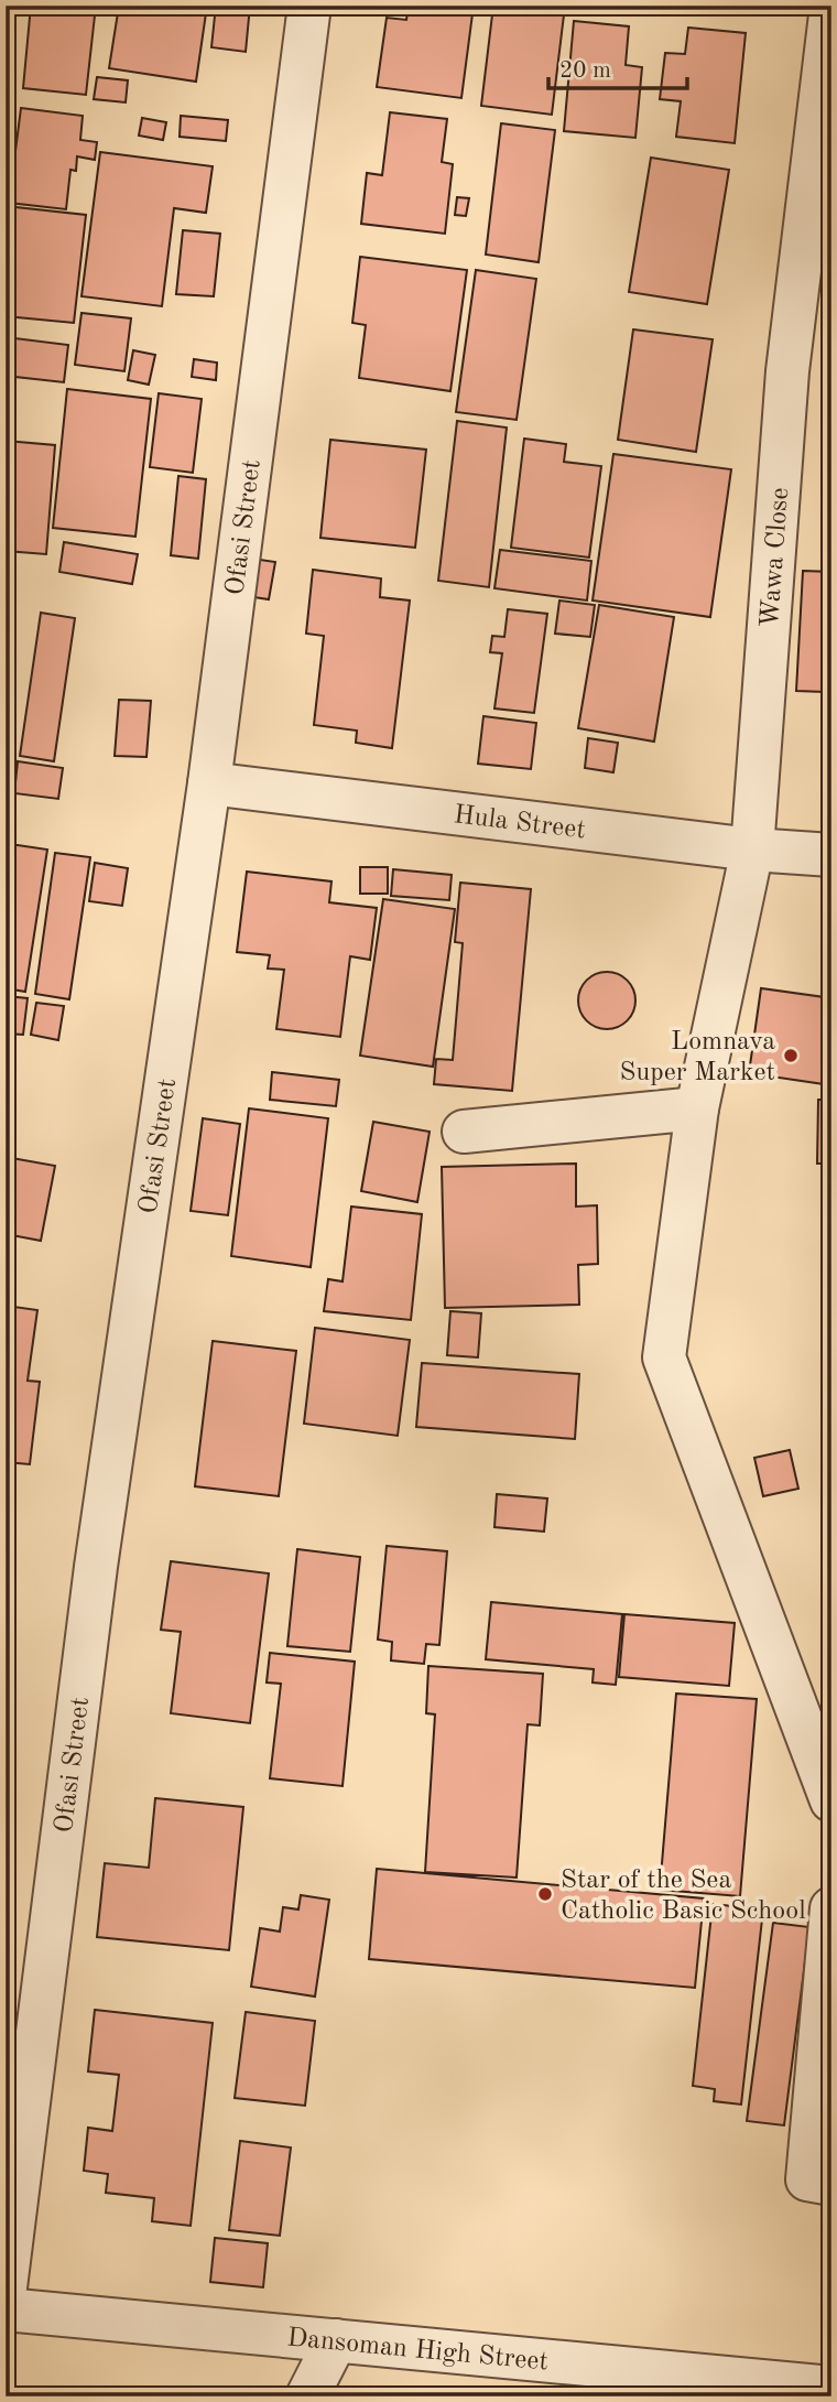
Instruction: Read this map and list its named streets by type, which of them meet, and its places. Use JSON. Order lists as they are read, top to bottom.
{
  "streets": {
    "street": [
      "Ofasi Street",
      "Wawa Close",
      "Hula Street",
      "Dansoman High Street"
    ]
  },
  "crossings": [
    ["Ofasi Street", "Hula Street"],
    ["Wawa Close", "Hula Street"]
  ],
  "places": ["Lomnava Super Market", "Star of the Sea Catholic Basic School"],
  "scale_bar": "20 m"
}
